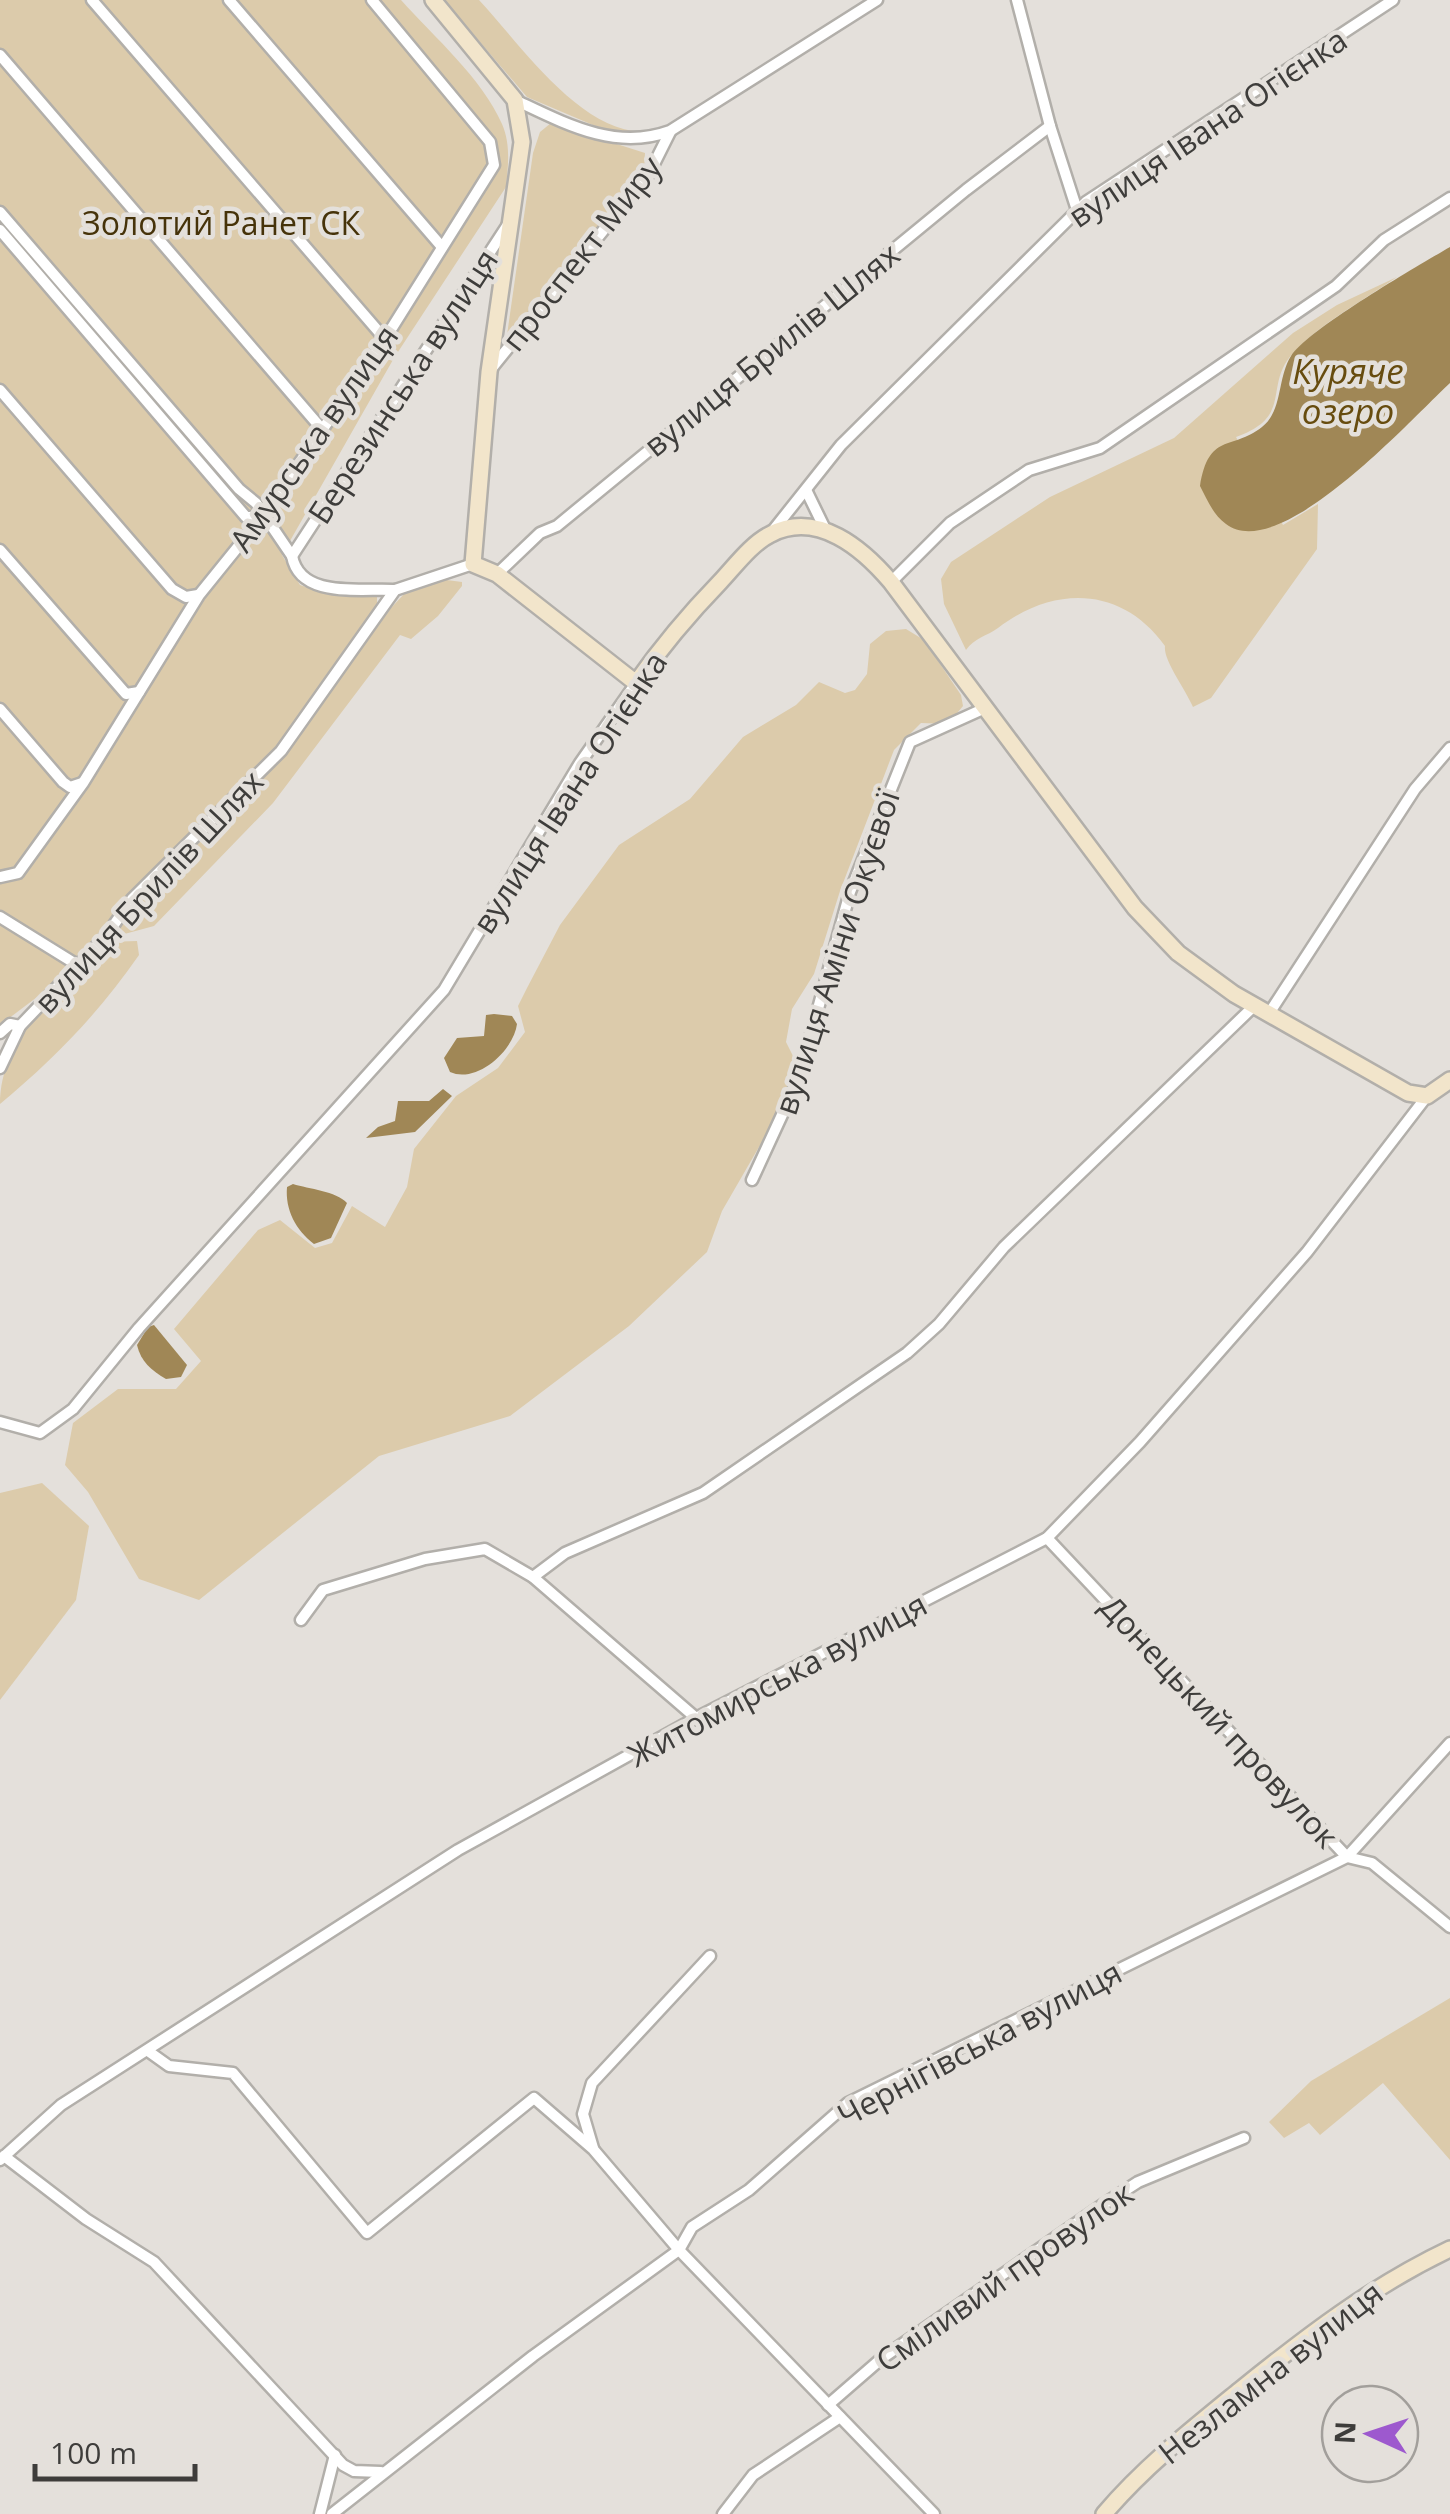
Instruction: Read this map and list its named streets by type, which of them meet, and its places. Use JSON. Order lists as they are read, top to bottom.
{
  "streets": {
    "street": [
      "вулиця Івана Огієнка",
      "проспект Миру",
      "вулиця Брилів Шлях",
      "Березинська вулиця",
      "Амурська вулиця",
      "вулиця Аміни Окуєвої",
      "Житомирська вулиця",
      "Донецький провулок",
      "Чернігівська вулиця",
      "Сміливий провулок",
      "Незламна вулиця"
    ]
  },
  "crossings": [
    ["проспект Миру", "Березинська вулиця"],
    ["вулиця Брилів Шлях", "Березинська вулиця"],
    ["Березинська вулиця", "Амурська вулиця"],
    ["Житомирська вулиця", "Донецький провулок"],
    ["Донецький провулок", "Чернігівська вулиця"]
  ],
  "water": ["Куряче озеро"],
  "parks": ["Золотий Ранет СК"],
  "scale_bar": "100 m",
  "north": "left"
}
